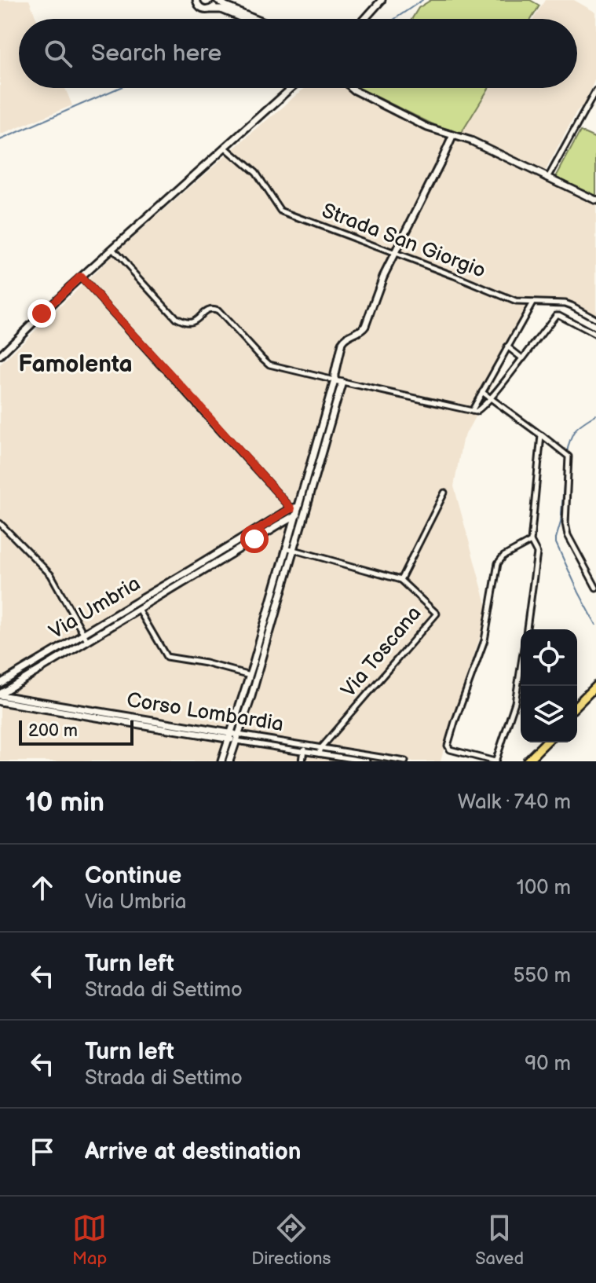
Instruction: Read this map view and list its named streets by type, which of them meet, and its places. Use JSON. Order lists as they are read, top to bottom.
{
  "streets": {
    "street": [
      "Strada San Giorgio",
      "Via Umbria",
      "Via Toscana",
      "Corso Lombardia"
    ]
  },
  "crossings": [
    ["Via Umbria", "Corso Lombardia"],
    ["Via Toscana", "Corso Lombardia"]
  ],
  "districts": ["Famolenta"],
  "scale_bar": "200 m",
  "page": {
    "search": "Search here",
    "scale": "200 m",
    "heading": ["10 min", "Walk · 740 m"],
    "list": [
      ["Continue", "Via Umbria", "100 m"],
      ["Turn left", "Strada di Settimo", "550 m"],
      ["Turn left", "Strada di Settimo", "90 m"],
      "Arrive at destination"
    ],
    "nav": ["Map", "Directions", "Saved"]
  }
}
